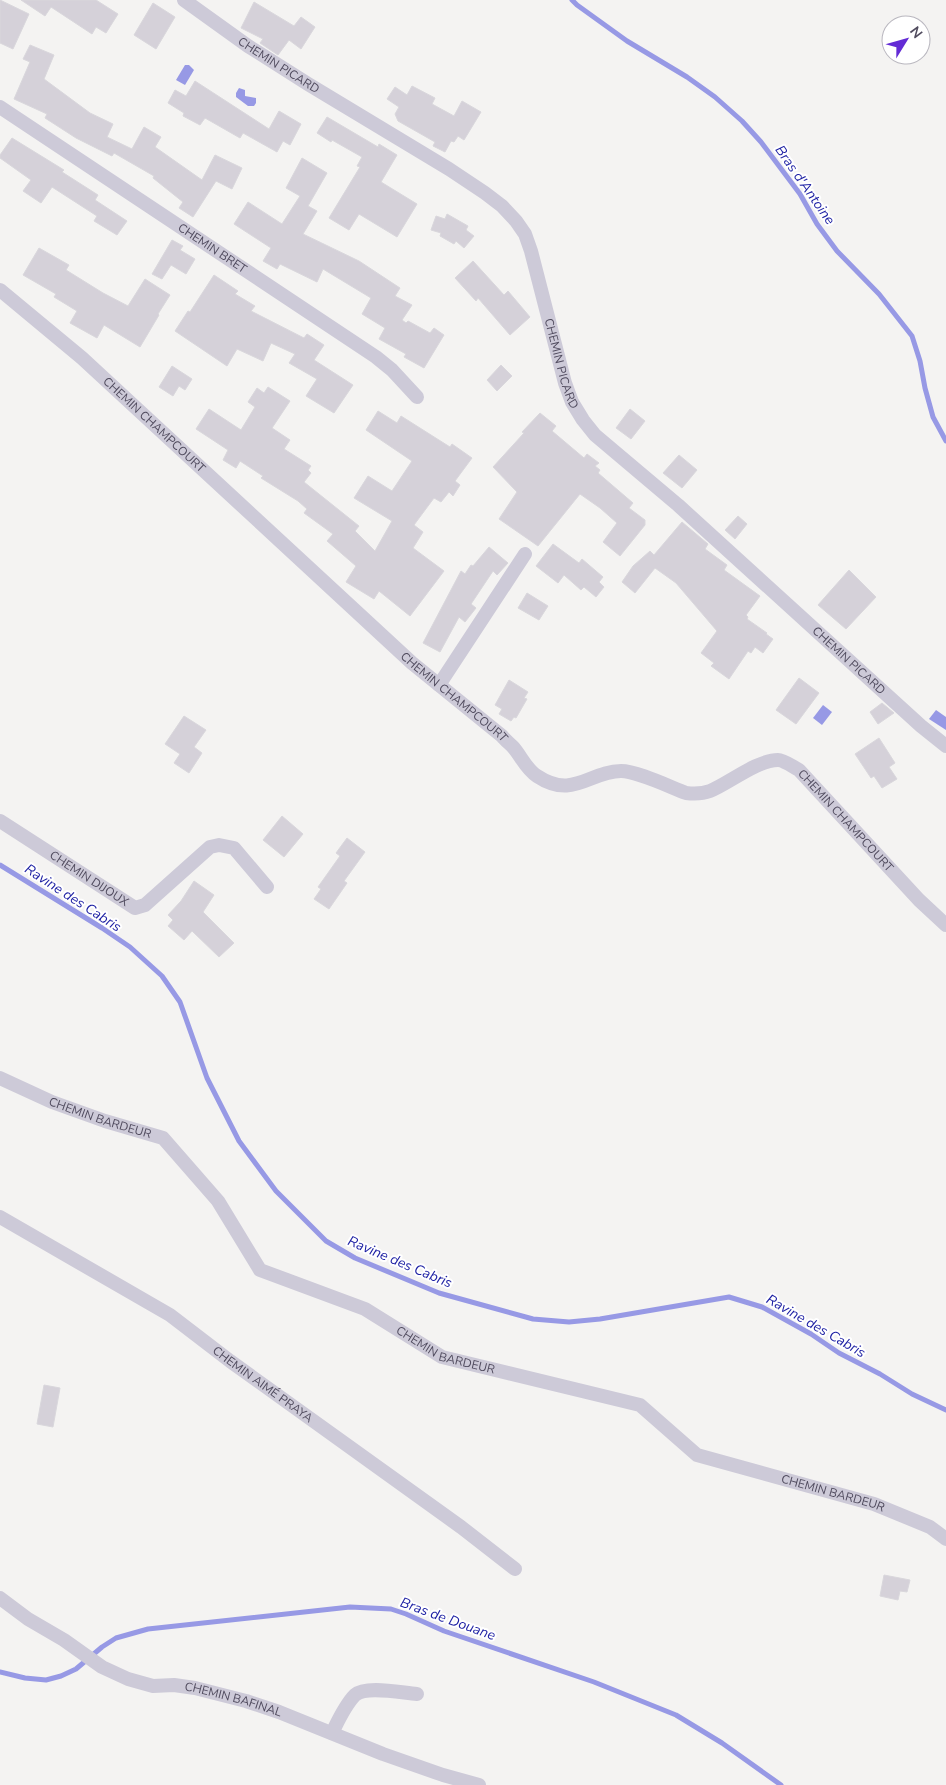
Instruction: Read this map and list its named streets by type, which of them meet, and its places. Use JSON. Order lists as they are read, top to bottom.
{
  "streets": {
    "street": [
      "CHEMIN PICARD",
      "CHEMIN BRET",
      "CHEMIN CHAMPCOURT",
      "CHEMIN DIJOUX",
      "CHEMIN BARDEUR",
      "CHEMIN AIMÉ PRAYA",
      "CHEMIN BAFINAL"
    ]
  },
  "water": ["Bras d'Antoine", "Ravine des Cabris", "Bras de Douane"],
  "north": "top right"
}
